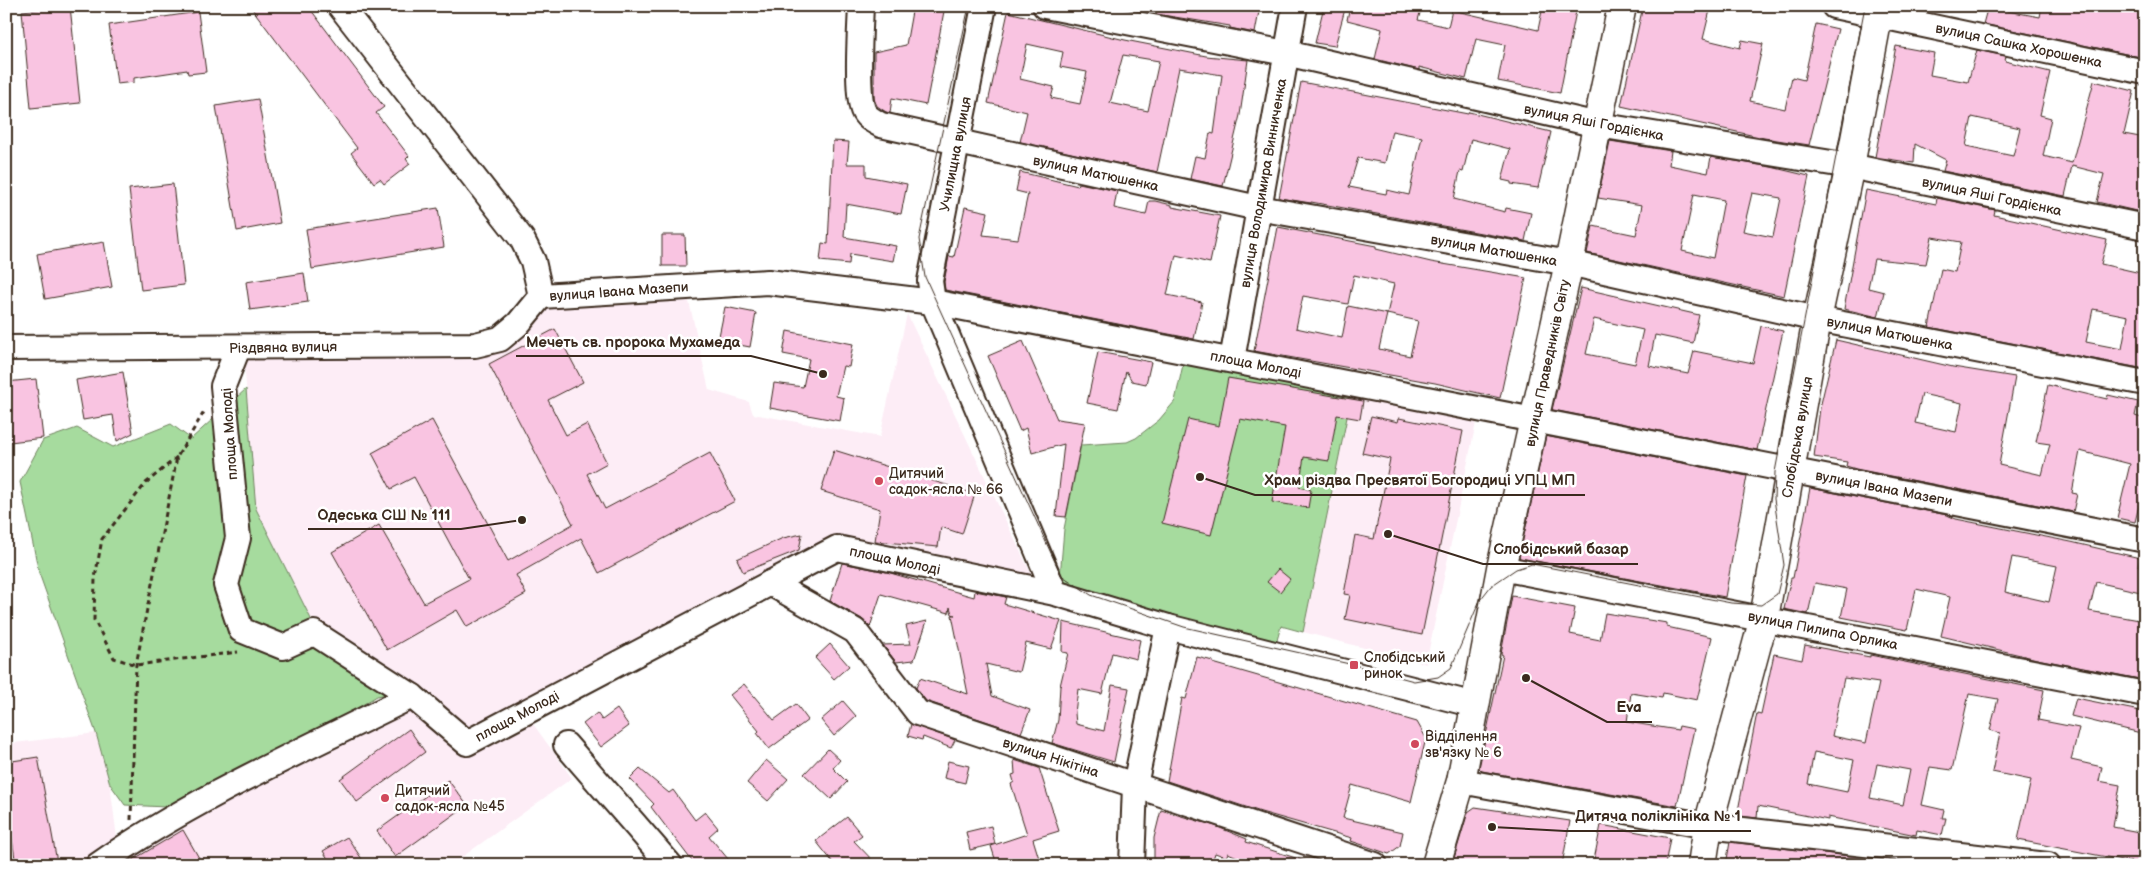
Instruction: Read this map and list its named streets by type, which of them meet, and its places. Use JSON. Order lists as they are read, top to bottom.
{
  "streets": {
    "main road": ["вулиця Праведників Світу", "Слобідська вулиця"],
    "street": [
      "вулиця Сашка Хорошенка",
      "вулиця Яші Гордієнка",
      "Училищна вулиця",
      "вулиця Матюшенка",
      "вулиця Володимира Винниченка",
      "вулиця Івана Мазепи",
      "Різдвяна вулиця",
      "площа Молоді",
      "вулиця Пилипа Орлика",
      "вулиця Нікітіна"
    ]
  },
  "crossings": [
    ["вулиця Сашка Хорошенка", "Слобідська вулиця"],
    ["вулиця Яші Гордієнка", "вулиця Володимира Винниченка"],
    ["вулиця Яші Гордієнка", "вулиця Праведників Світу"],
    ["вулиця Яші Гордієнка", "Слобідська вулиця"],
    ["Училищна вулиця", "вулиця Матюшенка"],
    ["Училищна вулиця", "вулиця Івана Мазепи"],
    ["Училищна вулиця", "площа Молоді"],
    ["вулиця Матюшенка", "вулиця Володимира Винниченка"],
    ["вулиця Матюшенка", "вулиця Праведників Світу"],
    ["вулиця Матюшенка", "Слобідська вулиця"],
    ["вулиця Володимира Винниченка", "площа Молоді"],
    ["вулиця Івана Мазепи", "Різдвяна вулиця"],
    ["вулиця Івана Мазепи", "вулиця Праведників Світу"],
    ["вулиця Івана Мазепи", "площа Молоді"],
    ["вулиця Івана Мазепи", "Слобідська вулиця"],
    ["Різдвяна вулиця", "площа Молоді"],
    ["вулиця Праведників Світу", "площа Молоді"],
    ["вулиця Праведників Світу", "вулиця Пилипа Орлика"],
    ["площа Молоді", "вулиця Нікітіна"],
    ["Слобідська вулиця", "вулиця Пилипа Орлика"]
  ],
  "places": {
    "other": [
      "Мечеть св. пророка Мухамеда",
      "Храм різдва Пресвятої Богородиці УПЦ МП",
      "Дитячий садок-ясла № 66",
      "Одеська СШ № 111",
      "Слобідський базар",
      "Eva",
      "Відділення зв'язку № 6",
      "Дитячий садок-ясла №45",
      "Дитяча поліклініка № 1"
    ],
    "transit": ["Слобідський ринок"]
  }
}
